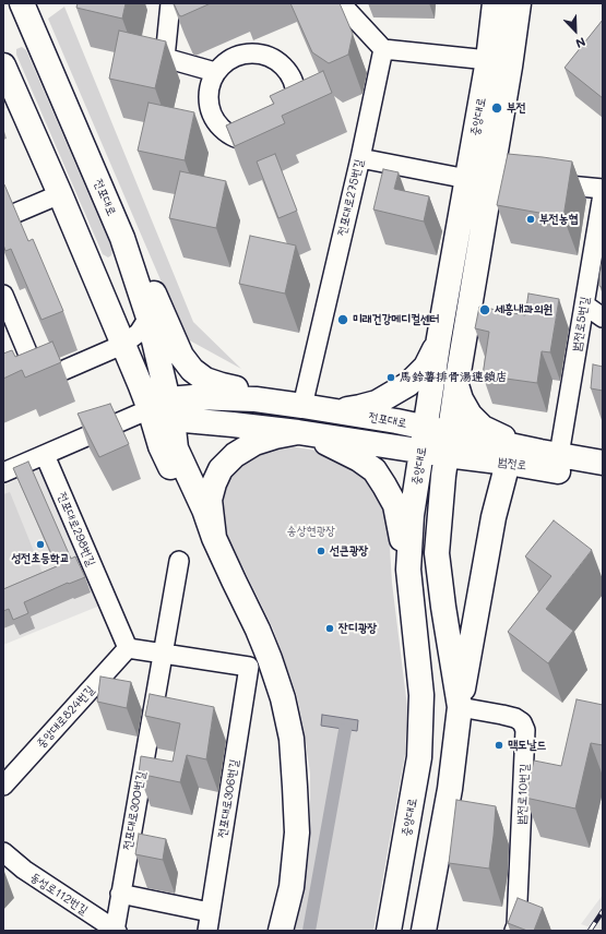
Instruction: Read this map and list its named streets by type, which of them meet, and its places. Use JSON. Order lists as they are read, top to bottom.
{
  "streets": {
    "main road": ["중앙대로", "전포대로", "범전로"],
    "street": [
      "전포대로275번길",
      "범전로5번길",
      "전포대로298번길",
      "중앙대로824번길",
      "범전로10번길",
      "전포대로306번길",
      "전포대로300번길",
      "동성로112번길"
    ]
  },
  "crossings": [
    ["중앙대로", "전포대로"],
    ["중앙대로", "범전로"],
    ["중앙대로", "범전로10번길"],
    ["전포대로", "전포대로275번길"],
    ["전포대로", "범전로"],
    ["범전로5번길", "범전로"],
    ["전포대로298번길", "중앙대로824번길"],
    ["전포대로300번길", "동성로112번길"]
  ],
  "parks": ["송상현광장"],
  "places": [
    "부전",
    "부전농협",
    "세흥내과의원",
    "미래건강메디컬센터",
    "馬鈴薯排骨湯連鎖店",
    "성전초등학교",
    "선큰광장",
    "잔디광장",
    "맥도날드"
  ],
  "north": "bottom right"
}
